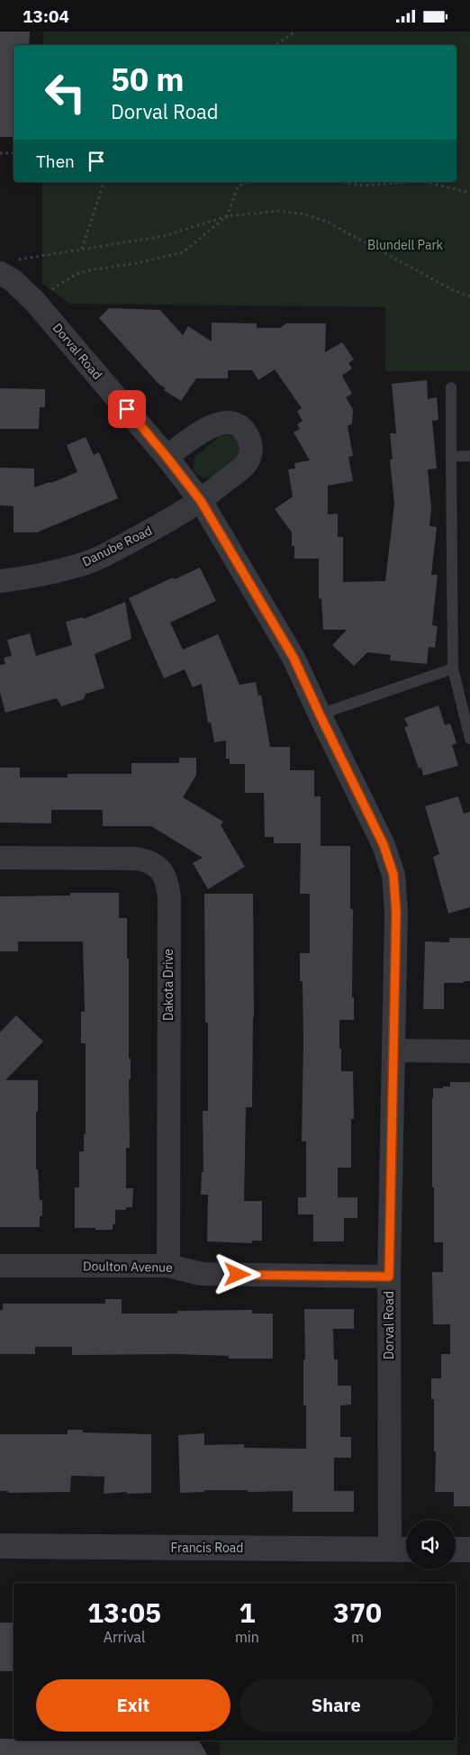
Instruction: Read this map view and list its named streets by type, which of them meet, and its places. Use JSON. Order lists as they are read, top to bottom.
{
  "streets": {
    "street": [
      "Dorval Road",
      "Danube Road",
      "Dakota Drive",
      "Doulton Avenue",
      "Francis Road"
    ]
  },
  "crossings": [
    ["Dorval Road", "Danube Road"],
    ["Dorval Road", "Doulton Avenue"],
    ["Dorval Road", "Francis Road"],
    ["Dakota Drive", "Doulton Avenue"]
  ],
  "parks": ["Blundell Park"],
  "page": {
    "status": "13:04",
    "turn": ["50 m", "Dorval Road"],
    "then": "Then",
    "eta": [
      "13:05",
      "Arrival",
      "1",
      "min",
      "370",
      "m"
    ],
    "buttons": ["Exit", "Share"]
  }
}
